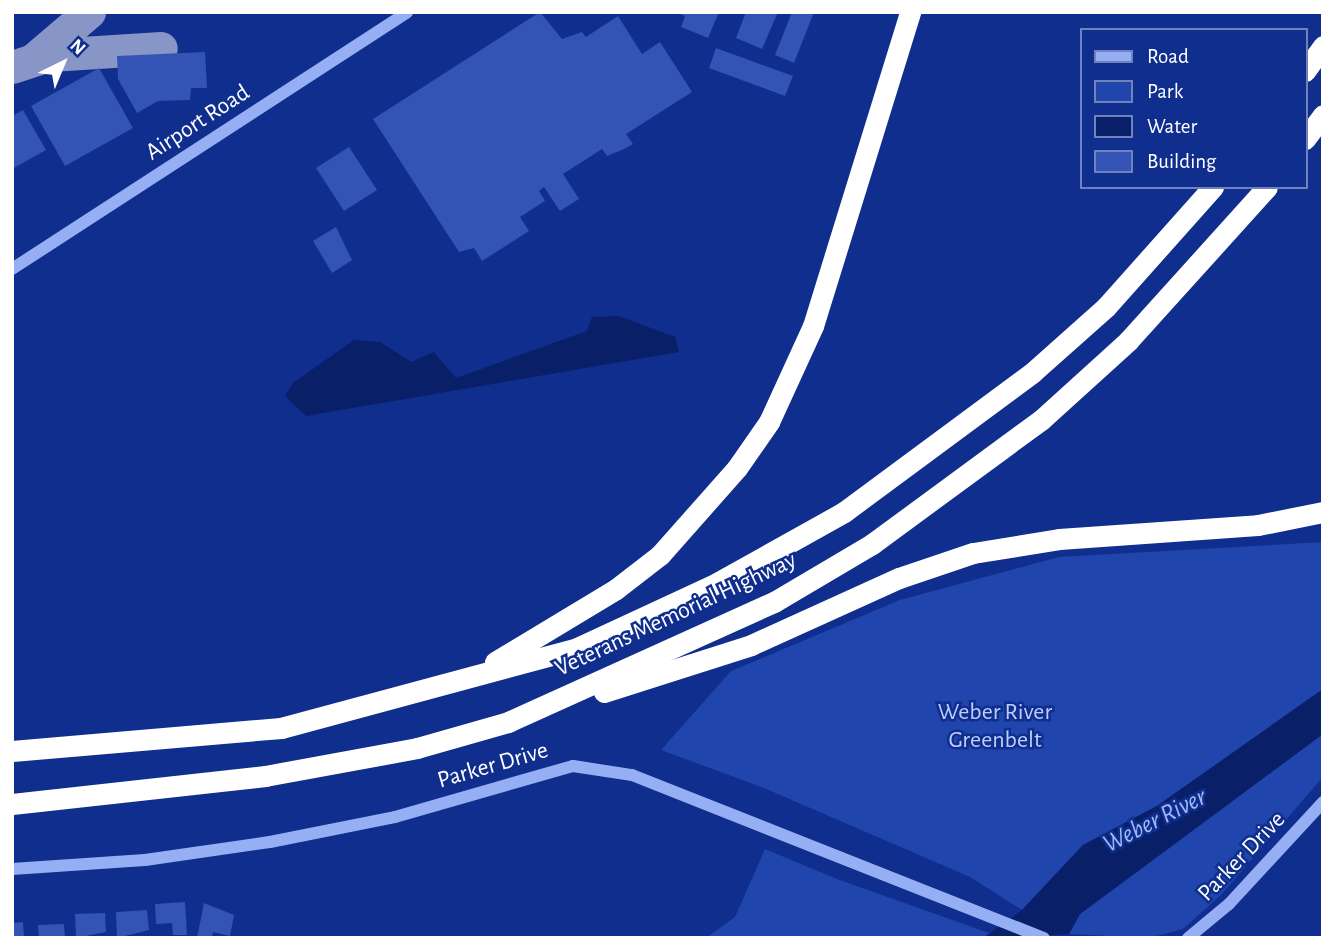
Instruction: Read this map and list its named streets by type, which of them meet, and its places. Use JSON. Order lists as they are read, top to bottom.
{
  "streets": {
    "highway": ["Veterans Memorial Highway"],
    "street": ["Airport Road", "Parker Drive"]
  },
  "water": ["Weber River"],
  "parks": ["Weber River Greenbelt"],
  "legend": [
    "Road",
    "Park",
    "Water",
    "Building"
  ],
  "north": "top right"
}
